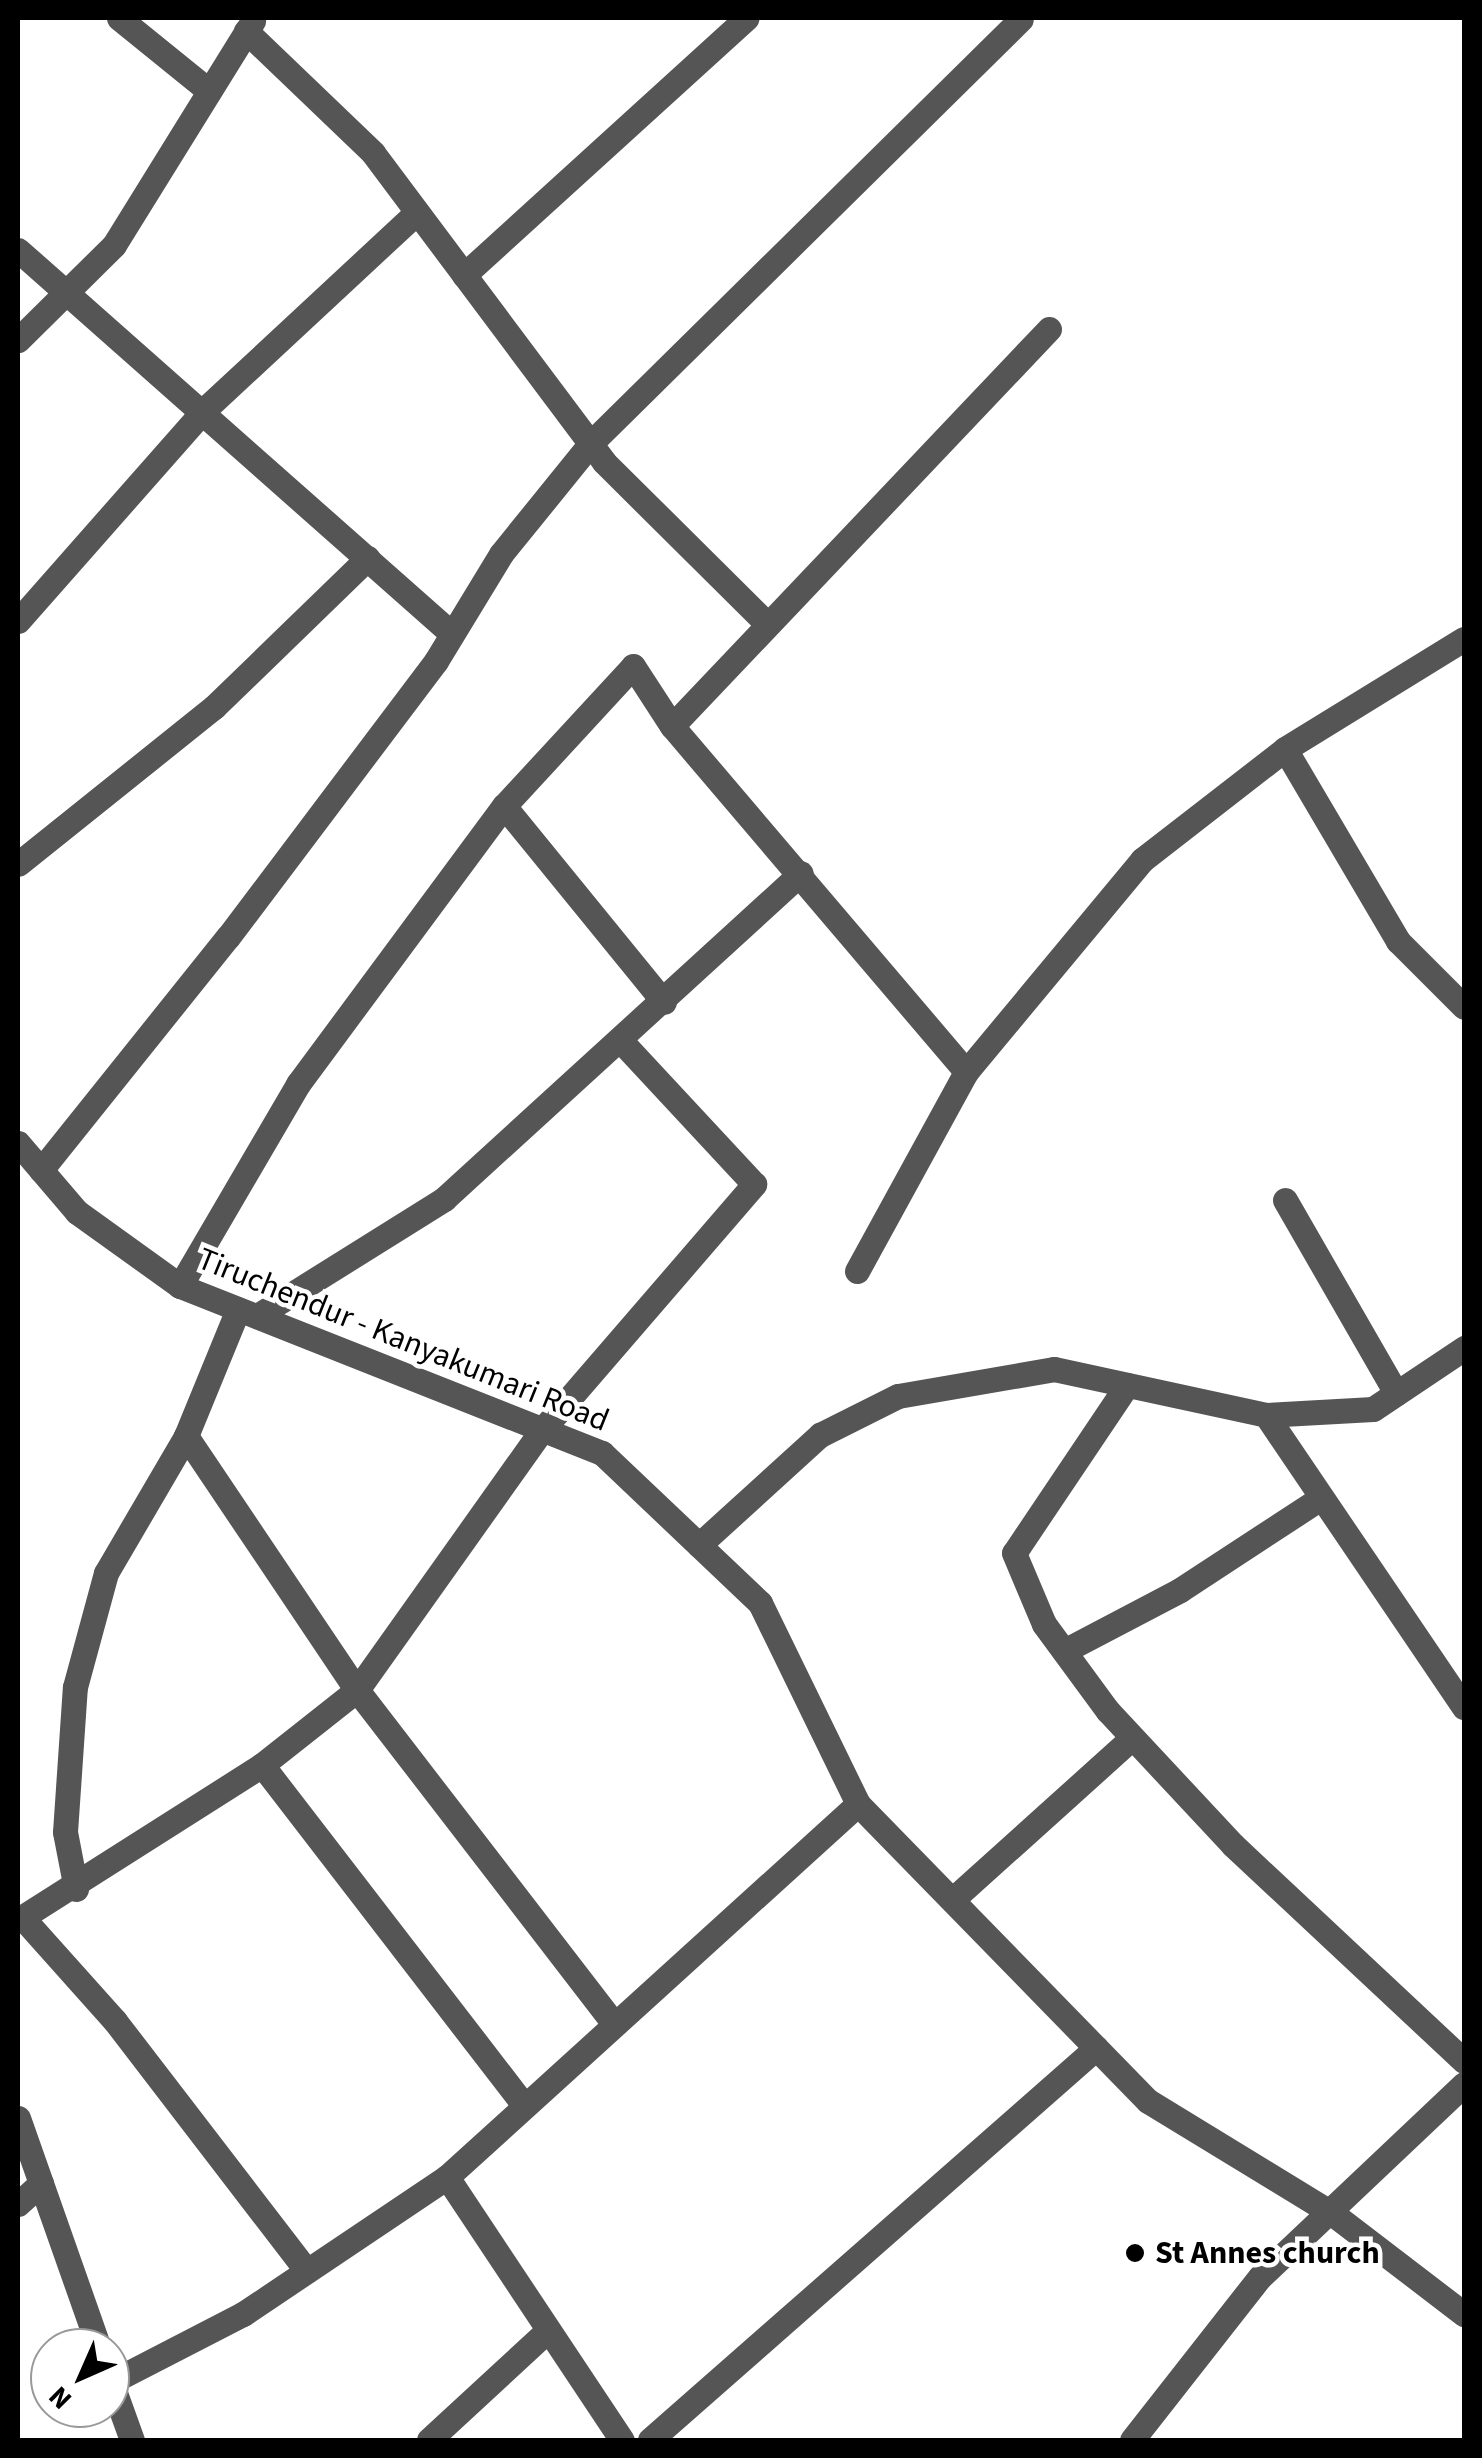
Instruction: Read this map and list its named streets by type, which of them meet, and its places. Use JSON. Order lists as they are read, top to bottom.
{
  "streets": {
    "street": ["Tiruchendur - Kanyakumari Road"]
  },
  "places": ["St Annes church"],
  "north": "bottom left"
}
